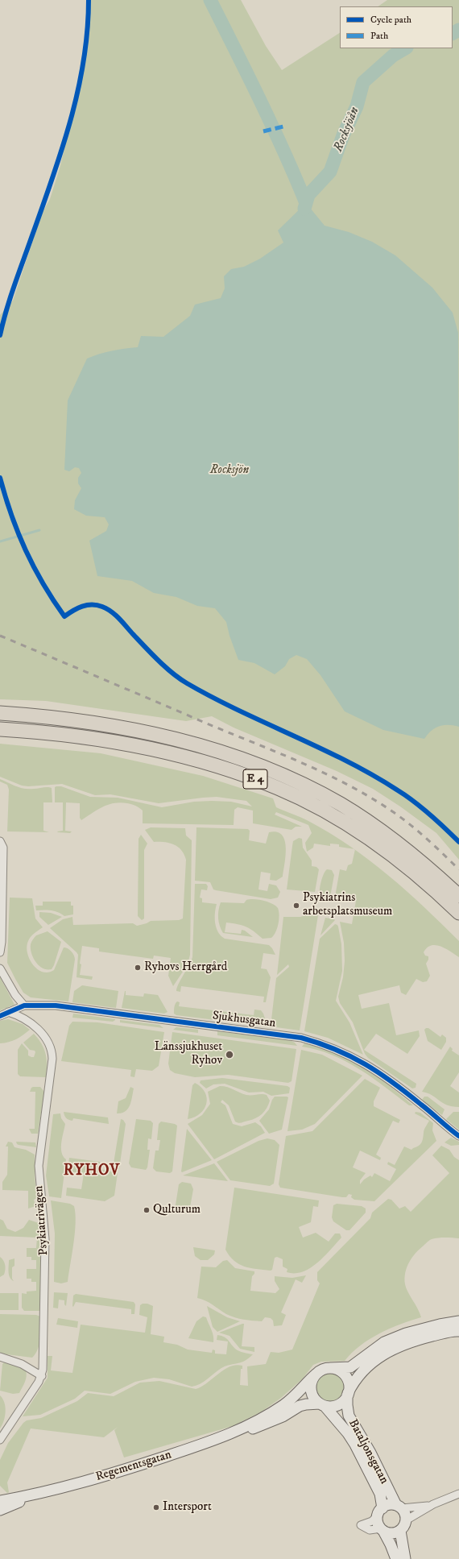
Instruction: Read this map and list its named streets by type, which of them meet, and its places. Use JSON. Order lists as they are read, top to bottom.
{
  "streets": {
    "highway": ["E 4"],
    "street": [
      "Sjukhusgatan",
      "Psykiatrivägen",
      "Bataljonsgatan",
      "Regementsgatan"
    ]
  },
  "crossings": [
    ["Sjukhusgatan", "Psykiatrivägen"],
    ["Bataljonsgatan", "Regementsgatan"]
  ],
  "districts": ["RYHOV"],
  "water": ["Rocksjöån"],
  "parks": ["Rocksjön"],
  "places": [
    "Psykiatrins arbetsplatsmuseum",
    "Ryhovs Herrgård",
    "Länssjukhuset Ryhov",
    "Qulturum",
    "Intersport"
  ],
  "legend": ["Cycle path", "Path"]
}
